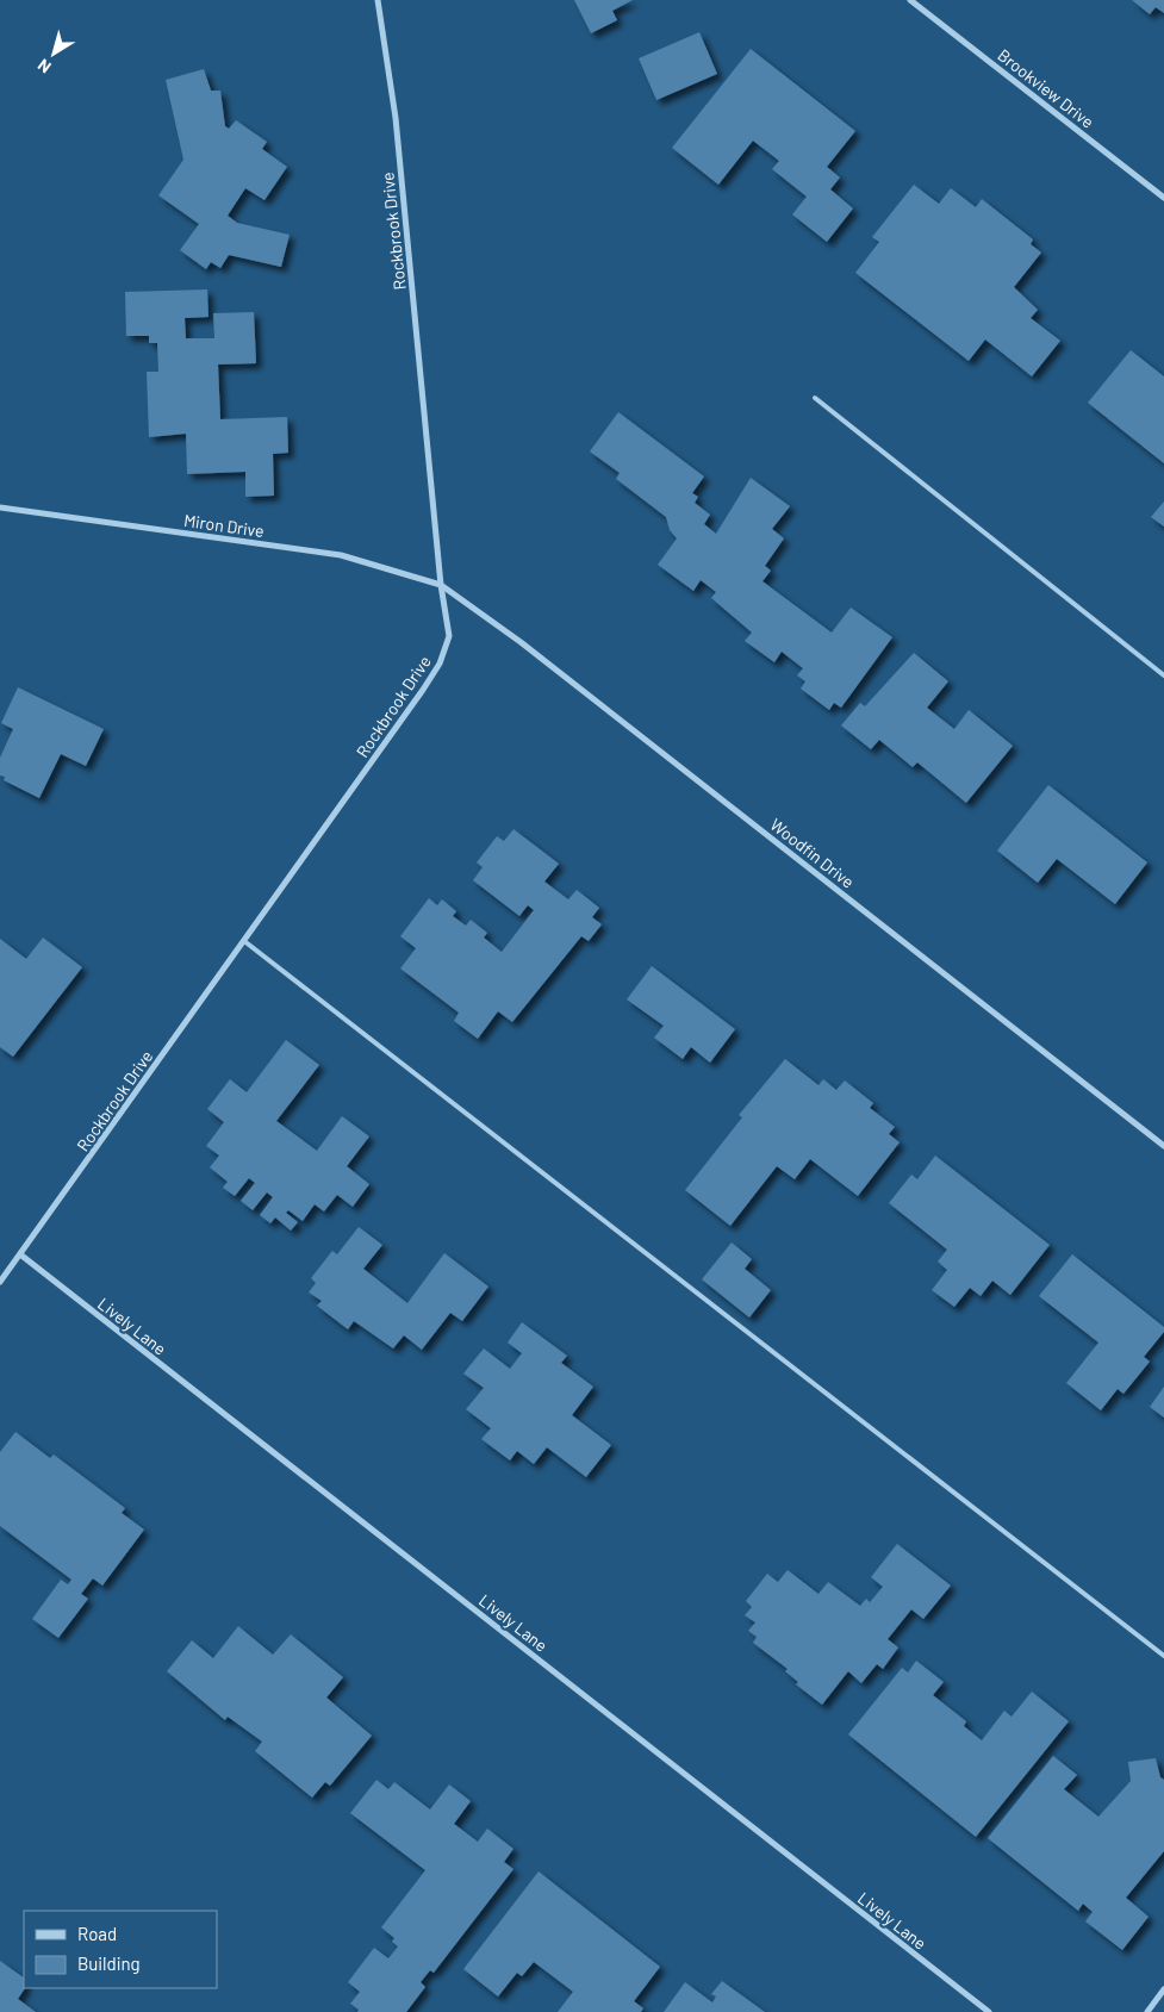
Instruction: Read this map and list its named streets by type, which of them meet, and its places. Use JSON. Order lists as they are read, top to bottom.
{
  "streets": {
    "street": [
      "Brookview Drive",
      "Rockbrook Drive",
      "Miron Drive",
      "Woodfin Drive",
      "Lively Lane"
    ]
  },
  "crossings": [
    ["Rockbrook Drive", "Miron Drive"],
    ["Rockbrook Drive", "Woodfin Drive"],
    ["Rockbrook Drive", "Lively Lane"],
    ["Miron Drive", "Woodfin Drive"]
  ],
  "legend": ["Road", "Building"],
  "north": "bottom left"
}
